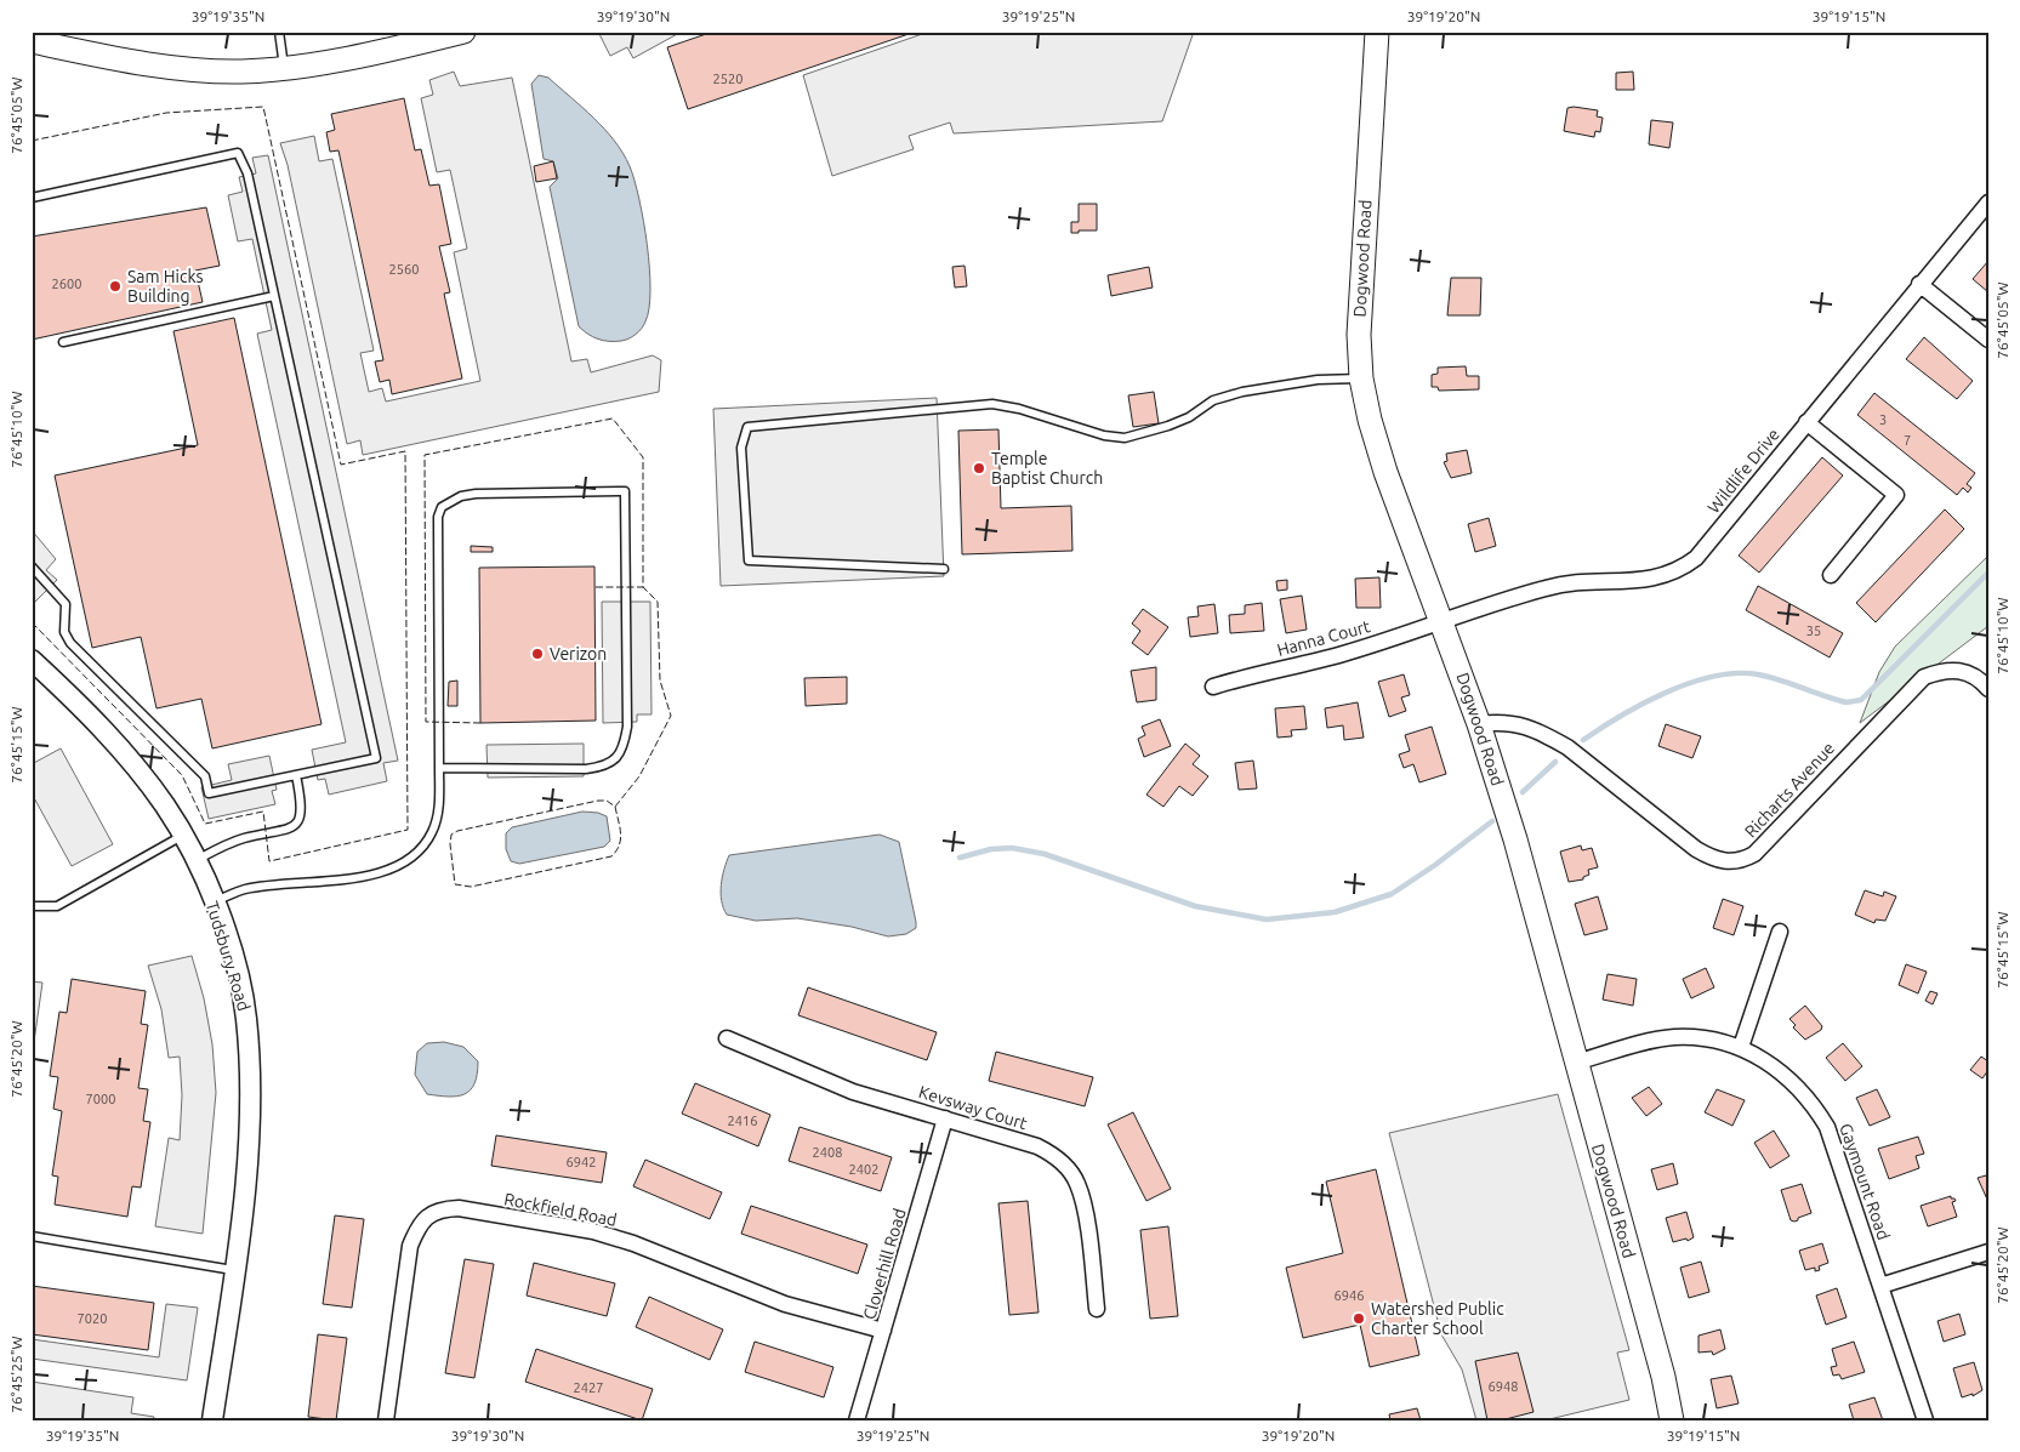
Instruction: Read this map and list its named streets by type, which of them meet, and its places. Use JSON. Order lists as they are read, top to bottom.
{
  "streets": {
    "main road": ["Dogwood Road"],
    "street": [
      "Wildlife Drive",
      "Hanna Court",
      "Richarts Avenue",
      "Tudsbury Road",
      "Kevsway Court",
      "Gaymount Road",
      "Rockfield Road",
      "Cloverhill Road"
    ]
  },
  "crossings": [
    ["Dogwood Road", "Wildlife Drive"],
    ["Dogwood Road", "Hanna Court"],
    ["Dogwood Road", "Richarts Avenue"],
    ["Dogwood Road", "Gaymount Road"],
    ["Wildlife Drive", "Hanna Court"],
    ["Kevsway Court", "Cloverhill Road"],
    ["Rockfield Road", "Cloverhill Road"]
  ],
  "places": [
    "Sam Hicks Building",
    "Temple Baptist Church",
    "Verizon",
    "Watershed Public Charter School"
  ],
  "house_numbers": [
    "2520",
    "2560",
    "2600",
    "3",
    "7",
    "35",
    "7000",
    "2416",
    "2408",
    "6942",
    "2402",
    "6946",
    "7020",
    "6948",
    "2427"
  ],
  "coordinates": [
    "39°19'35\"N",
    "39°19'30\"N",
    "39°19'25\"N",
    "39°19'20\"N",
    "39°19'15\"N",
    "76°45'05\"W",
    "76°45'10\"W",
    "76°45'15\"W",
    "76°45'20\"W",
    "76°45'25\"W"
  ]
}
